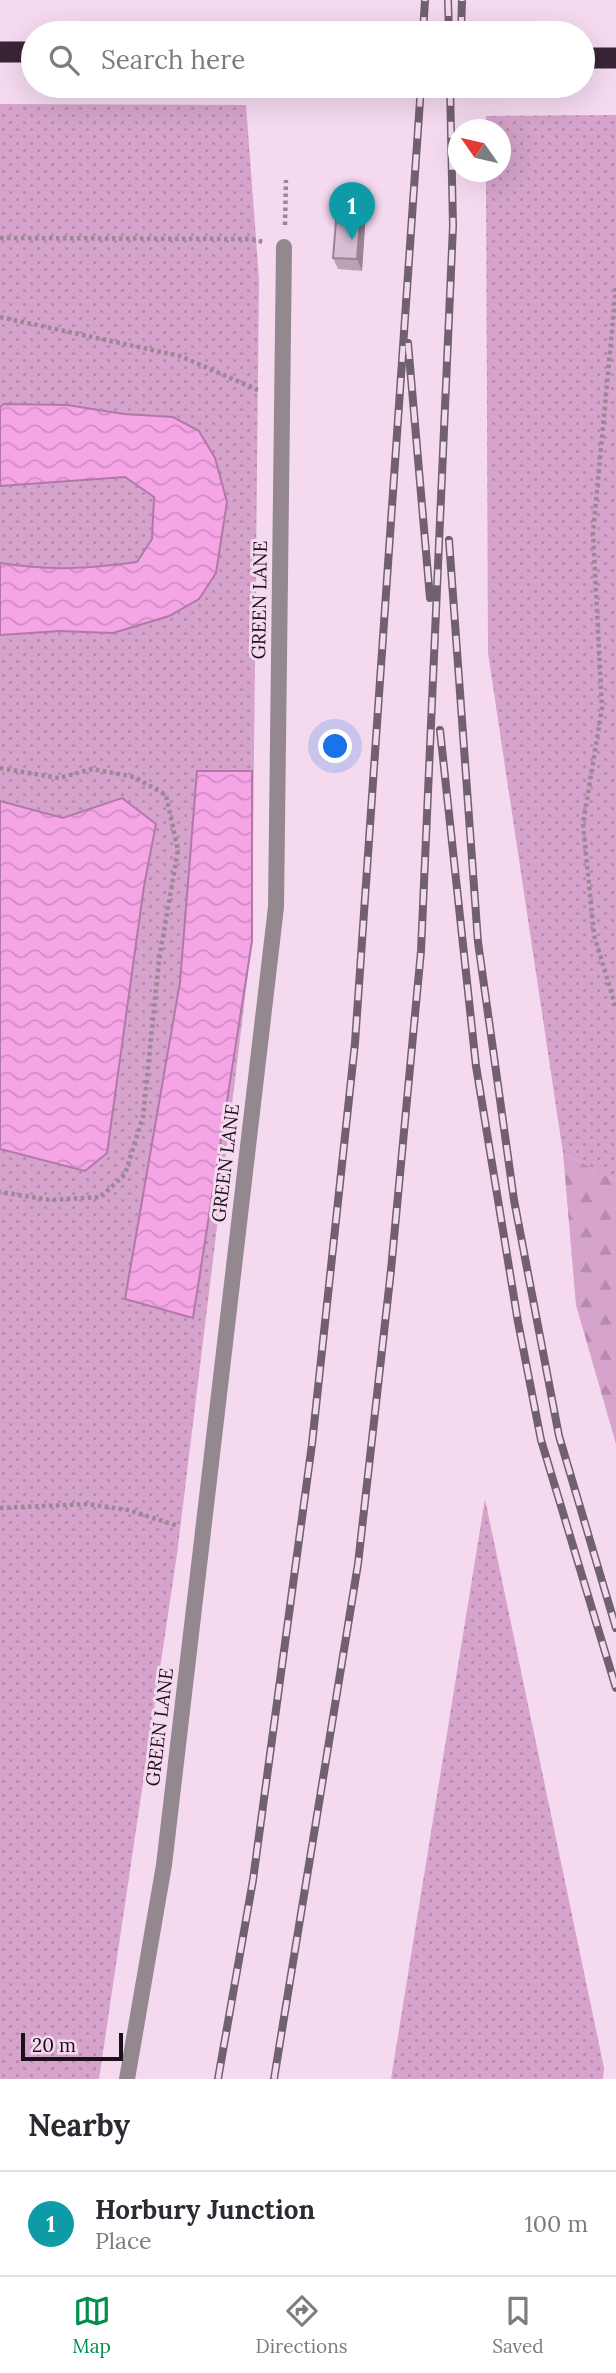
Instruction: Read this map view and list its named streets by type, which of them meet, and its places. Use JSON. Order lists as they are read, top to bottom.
{
  "streets": {
    "lane": ["GREEN LANE"]
  },
  "scale_bar": "20 m",
  "north": "top left",
  "page": {
    "search": "Search here",
    "pins": "1",
    "scale": "20 m",
    "heading": "Nearby",
    "list": [
      {
        "mark": "1",
        "name": "Horbury Junction",
        "note": "Place",
        "value": "100 m"
      }
    ],
    "nav": ["Map", "Directions", "Saved"]
  }
}
